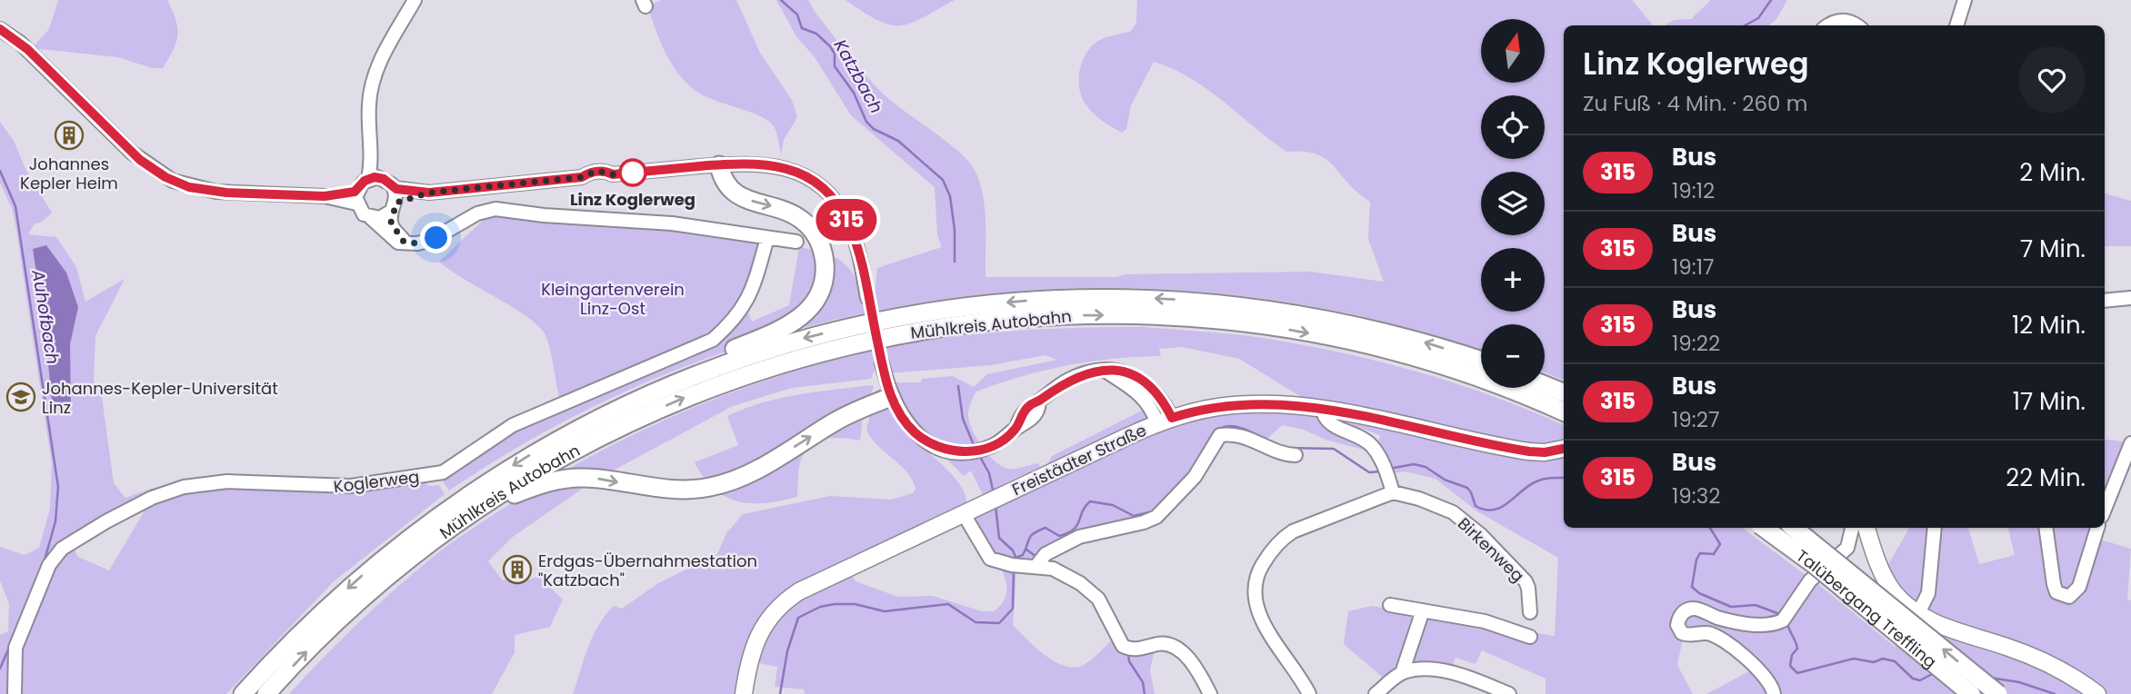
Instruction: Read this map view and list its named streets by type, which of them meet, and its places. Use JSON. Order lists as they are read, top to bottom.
{
  "streets": {
    "highway": ["Mühlkreis Autobahn", "Talübergang Treffling"],
    "main road": ["Freistädter Straße"],
    "street": ["Koglerweg", "Birkenweg"]
  },
  "water": ["Katzbach", "Auhofbach"],
  "parks": ["Kleingartenverein Linz-Ost"],
  "places": {
    "building": ["Johannes Kepler Heim", "Erdgas-Übernahmestation \"Katzbach\""],
    "other": ["Linz Koglerweg"],
    "school or university": ["Johannes-Kepler-Universität Linz"]
  },
  "lines": ["bus line 315"],
  "north": "top",
  "page": {
    "on_map": "315",
    "map_buttons": ["+", "−"],
    "heading": ["Linz Koglerweg", "Zu Fuß · 4 Min. · 260 m"],
    "list": [
      {
        "mark": "315",
        "name": "Bus",
        "note": "19:12",
        "value": "2 Min."
      },
      {
        "mark": "315",
        "name": "Bus",
        "note": "19:17",
        "value": "7 Min."
      },
      {
        "mark": "315",
        "name": "Bus",
        "note": "19:22",
        "value": "12 Min."
      },
      {
        "mark": "315",
        "name": "Bus",
        "note": "19:27",
        "value": "17 Min."
      },
      {
        "mark": "315",
        "name": "Bus",
        "note": "19:32",
        "value": "22 Min."
      }
    ]
  }
}
